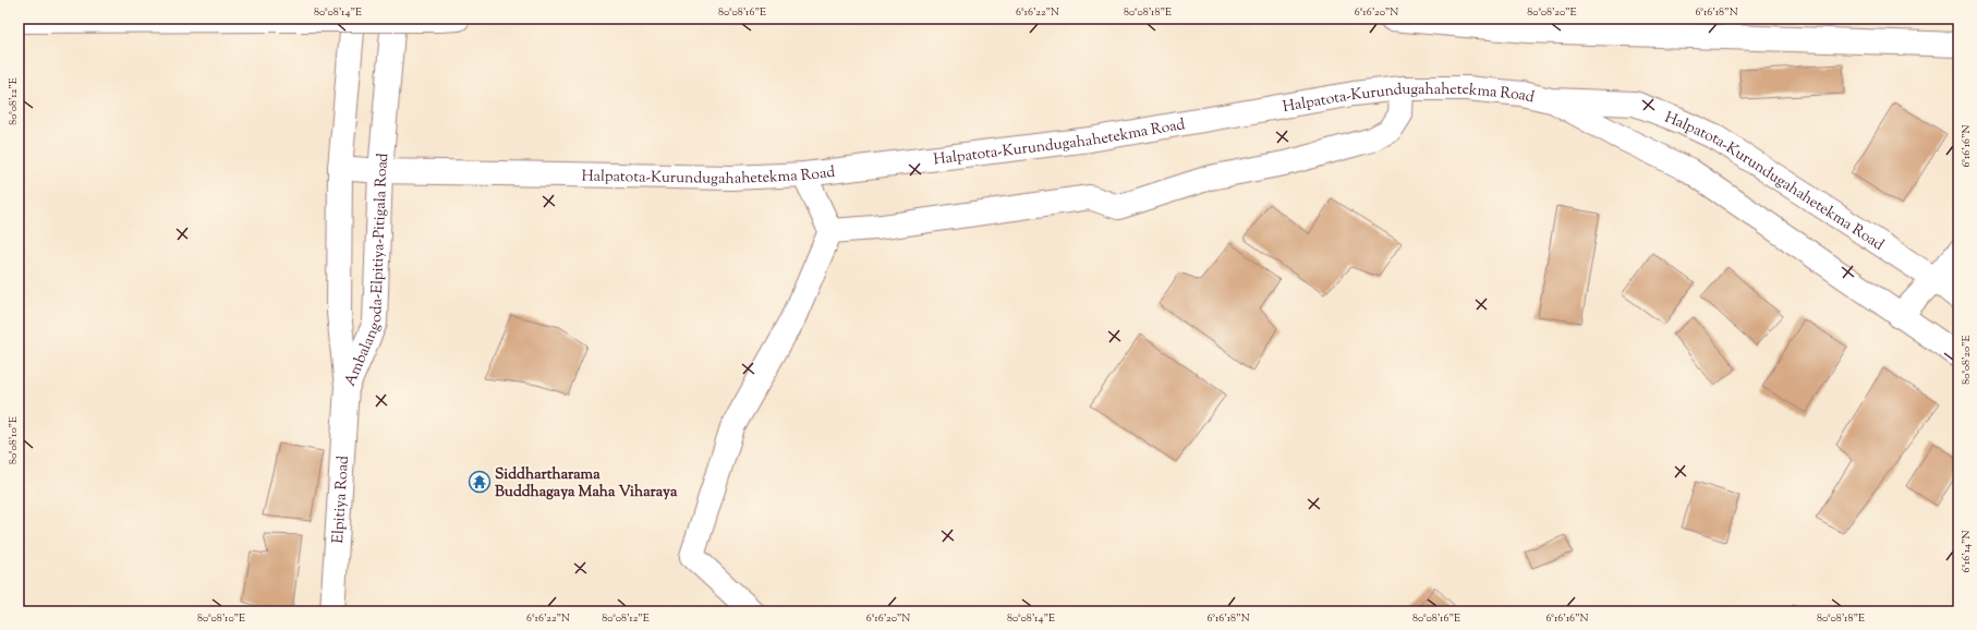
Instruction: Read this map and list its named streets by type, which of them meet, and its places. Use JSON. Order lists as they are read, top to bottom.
{
  "streets": {
    "main road": ["Halpatota-Kurundugahahetekma Road", "Ambalangoda-Elpitiya-Pitigala Road", "Elpitiya Road"]
  },
  "crossings": [
    ["Halpatota-Kurundugahahetekma Road", "Ambalangoda-Elpitiya-Pitigala Road"],
    ["Ambalangoda-Elpitiya-Pitigala Road", "Elpitiya Road"]
  ],
  "places": {
    "temple": ["Siddhartharama Buddhagaya Maha Viharaya"]
  },
  "coordinates": [
    "80°08'14\"E",
    "80°08'16\"E",
    "6°16'22\"N",
    "80°08'18\"E",
    "6°16'20\"N",
    "80°08'20\"E",
    "6°16'18\"N",
    "80°08'12\"E",
    "6°16'16\"N",
    "80°08'10\"E",
    "6°16'14\"N"
  ]
}
